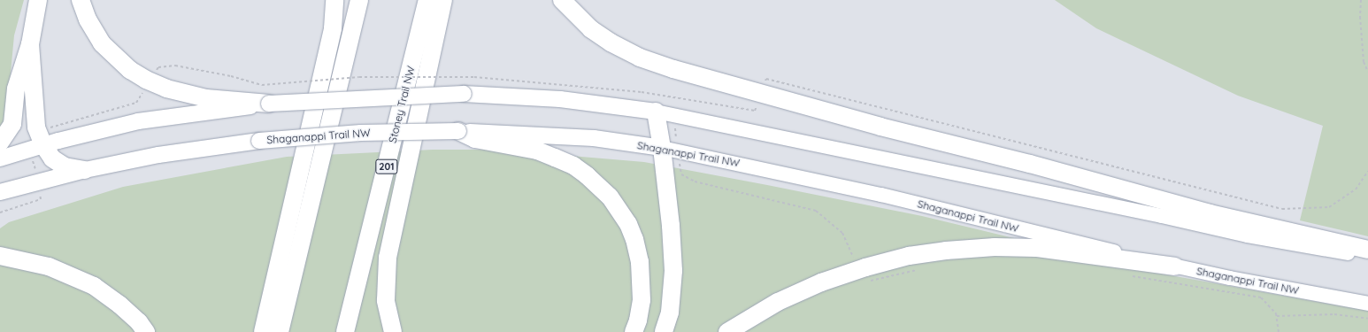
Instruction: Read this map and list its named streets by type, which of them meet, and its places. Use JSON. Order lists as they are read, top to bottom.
{
  "streets": {
    "highway": ["Stoney Trail NW", "201"],
    "main road": ["Shaganappi Trail NW"]
  }
}
